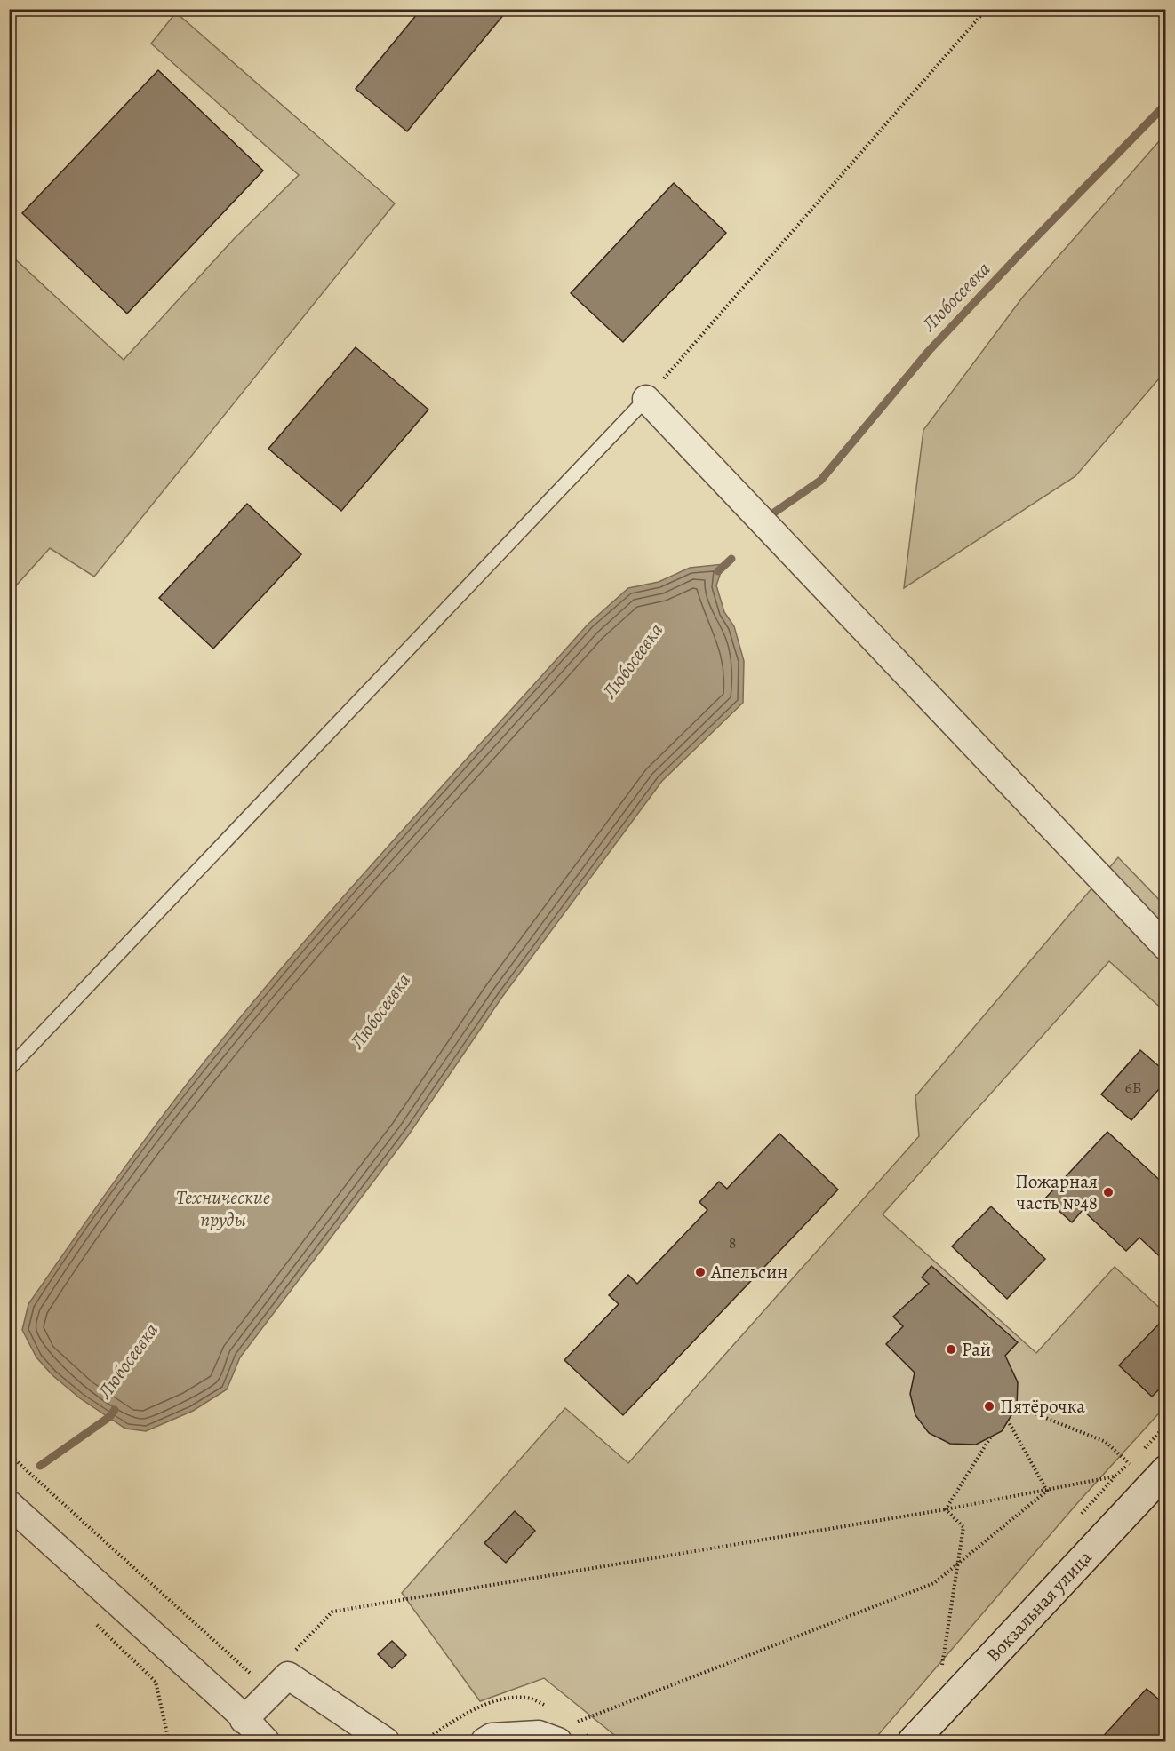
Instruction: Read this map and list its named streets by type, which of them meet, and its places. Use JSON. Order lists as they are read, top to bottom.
{
  "streets": {
    "street": ["Вокзальная улица"]
  },
  "water": ["Любосеевка", "Технические пруды"],
  "places": [
    "Пожарная часть №48",
    "Апельсин",
    "Рай",
    "Пятёрочка"
  ],
  "house_numbers": ["6Б", "8"]
}
